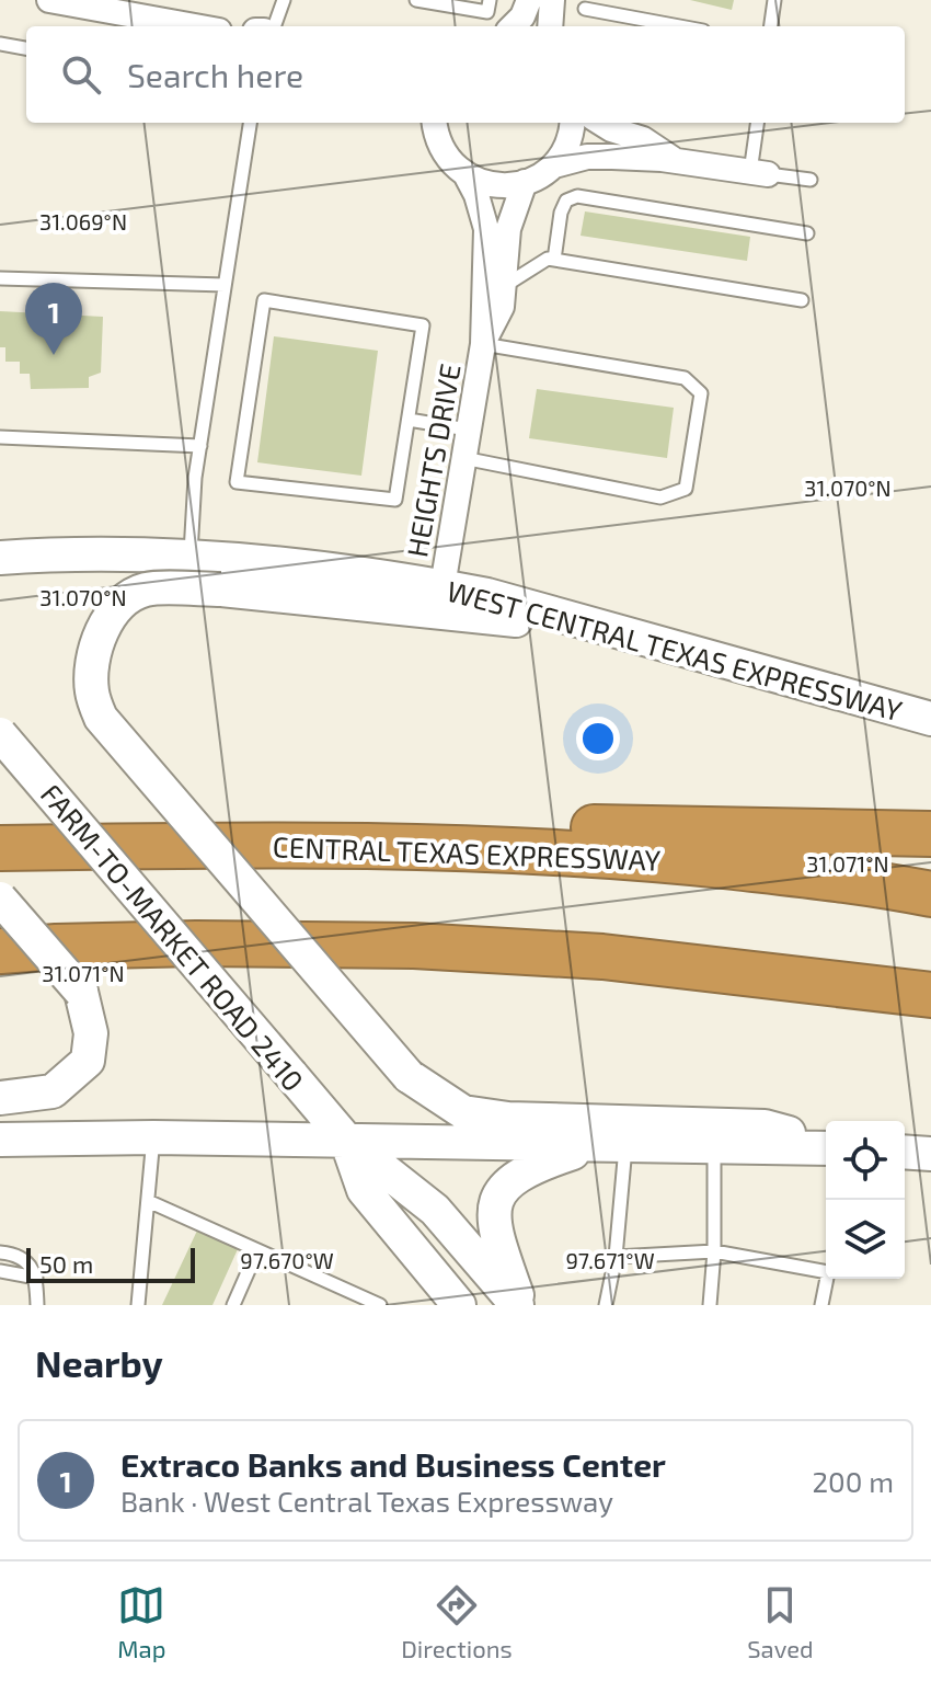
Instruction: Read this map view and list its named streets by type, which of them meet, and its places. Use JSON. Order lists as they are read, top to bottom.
{
  "streets": {
    "highway": ["CENTRAL TEXAS EXPRESSWAY"],
    "main road": ["WEST CENTRAL TEXAS EXPRESSWAY", "FARM-TO-MARKET ROAD 2410"],
    "street": ["HEIGHTS DRIVE"]
  },
  "crossings": [
    ["HEIGHTS DRIVE", "WEST CENTRAL TEXAS EXPRESSWAY"]
  ],
  "scale_bar": "50 m",
  "page": {
    "search": "Search here",
    "pins": "1",
    "scale": "50 m",
    "heading": "Nearby",
    "list": [
      {
        "mark": "1",
        "name": "Extraco Banks and Business Center",
        "note": "Bank · West Central Texas Expressway",
        "value": "200 m"
      }
    ],
    "nav": ["Map", "Directions", "Saved"]
  },
  "coordinates": [
    "31.069°N",
    "31.070°N",
    "31.071°N",
    "97.670°W",
    "97.671°W"
  ]
}
